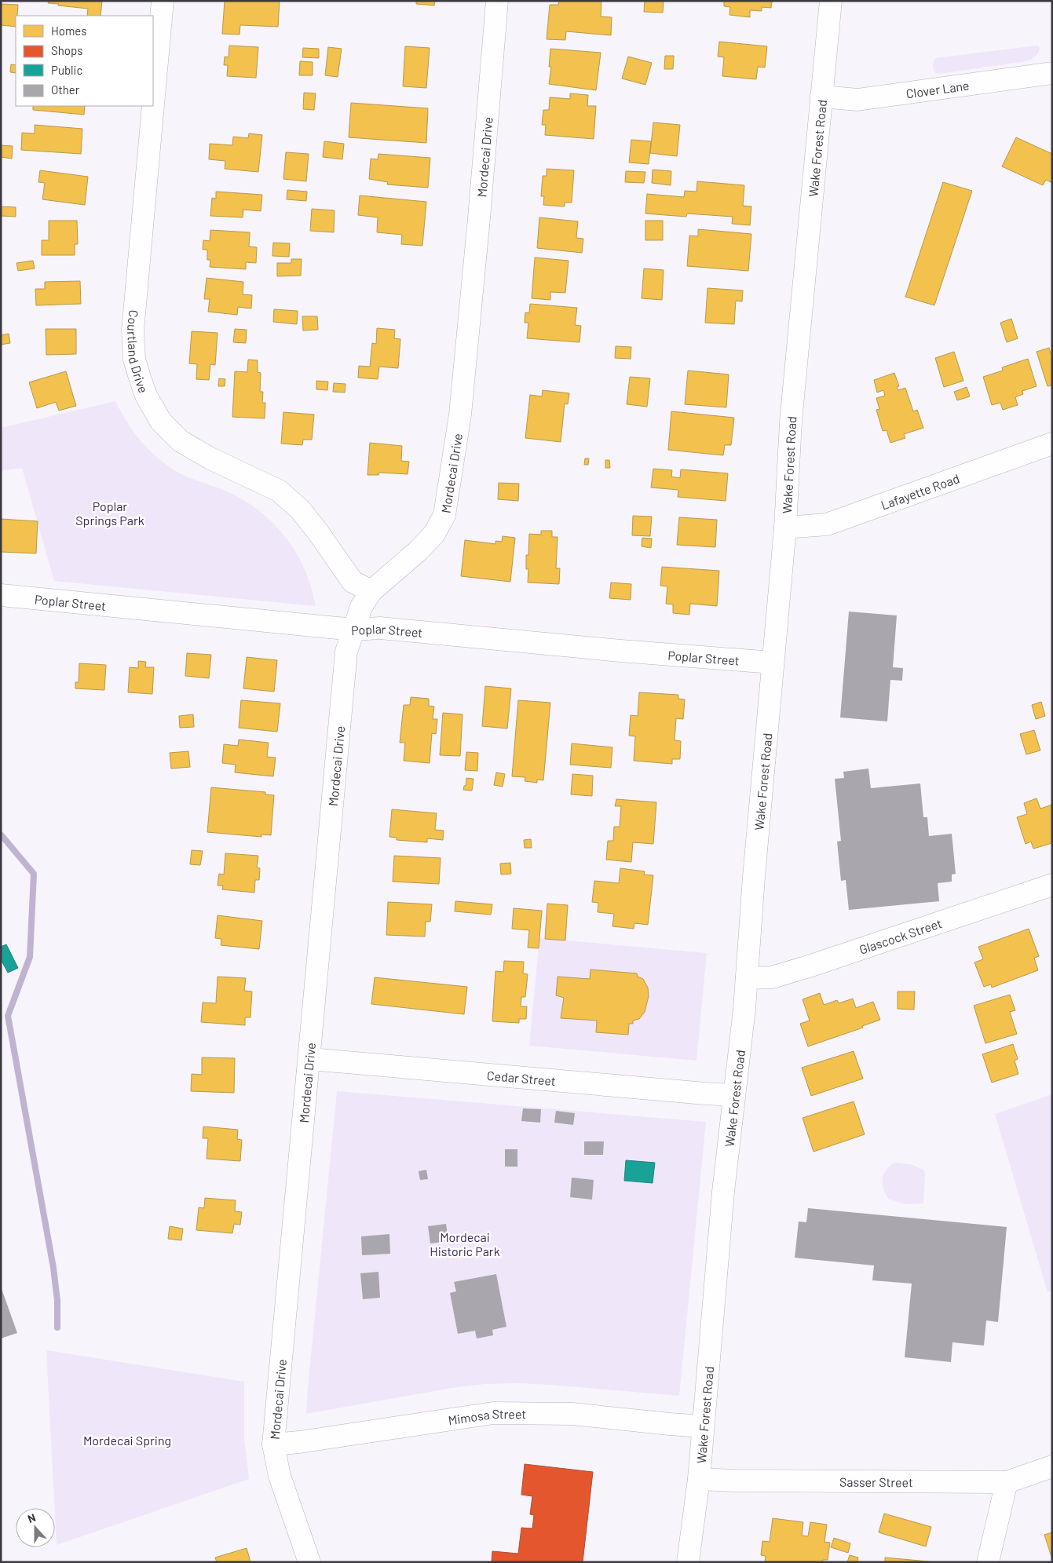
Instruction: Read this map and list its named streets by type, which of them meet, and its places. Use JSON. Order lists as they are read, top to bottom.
{
  "streets": {
    "street": [
      "Clover Lane",
      "Wake Forest Road",
      "Mordecai Drive",
      "Courtland Drive",
      "Lafayette Road",
      "Poplar Street",
      "Glascock Street",
      "Cedar Street",
      "Mimosa Street",
      "Sasser Street"
    ]
  },
  "crossings": [
    ["Clover Lane", "Wake Forest Road"],
    ["Wake Forest Road", "Lafayette Road"],
    ["Wake Forest Road", "Poplar Street"],
    ["Wake Forest Road", "Glascock Street"],
    ["Wake Forest Road", "Cedar Street"],
    ["Wake Forest Road", "Mimosa Street"],
    ["Wake Forest Road", "Sasser Street"],
    ["Mordecai Drive", "Courtland Drive"],
    ["Mordecai Drive", "Poplar Street"],
    ["Mordecai Drive", "Cedar Street"],
    ["Mordecai Drive", "Mimosa Street"]
  ],
  "parks": ["Poplar Springs Park", "Mordecai Historic Park", "Mordecai Spring"],
  "legend": [
    "Homes",
    "Shops",
    "Public",
    "Other"
  ],
  "north": "top"
}
